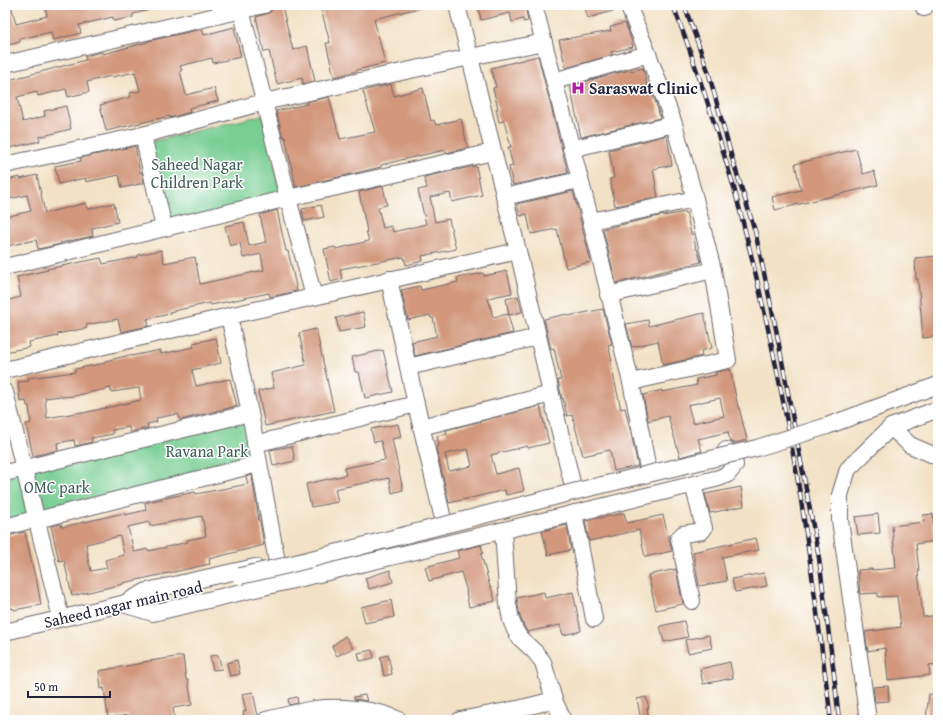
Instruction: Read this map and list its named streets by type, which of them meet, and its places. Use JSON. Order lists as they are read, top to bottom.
{
  "streets": {
    "street": ["Saheed nagar main road"]
  },
  "parks": ["Saheed Nagar Children Park", "Ravana Park", "OMC park"],
  "places": {
    "hospital": ["Saraswat Clinic"]
  },
  "scale_bar": "50 m"
}
